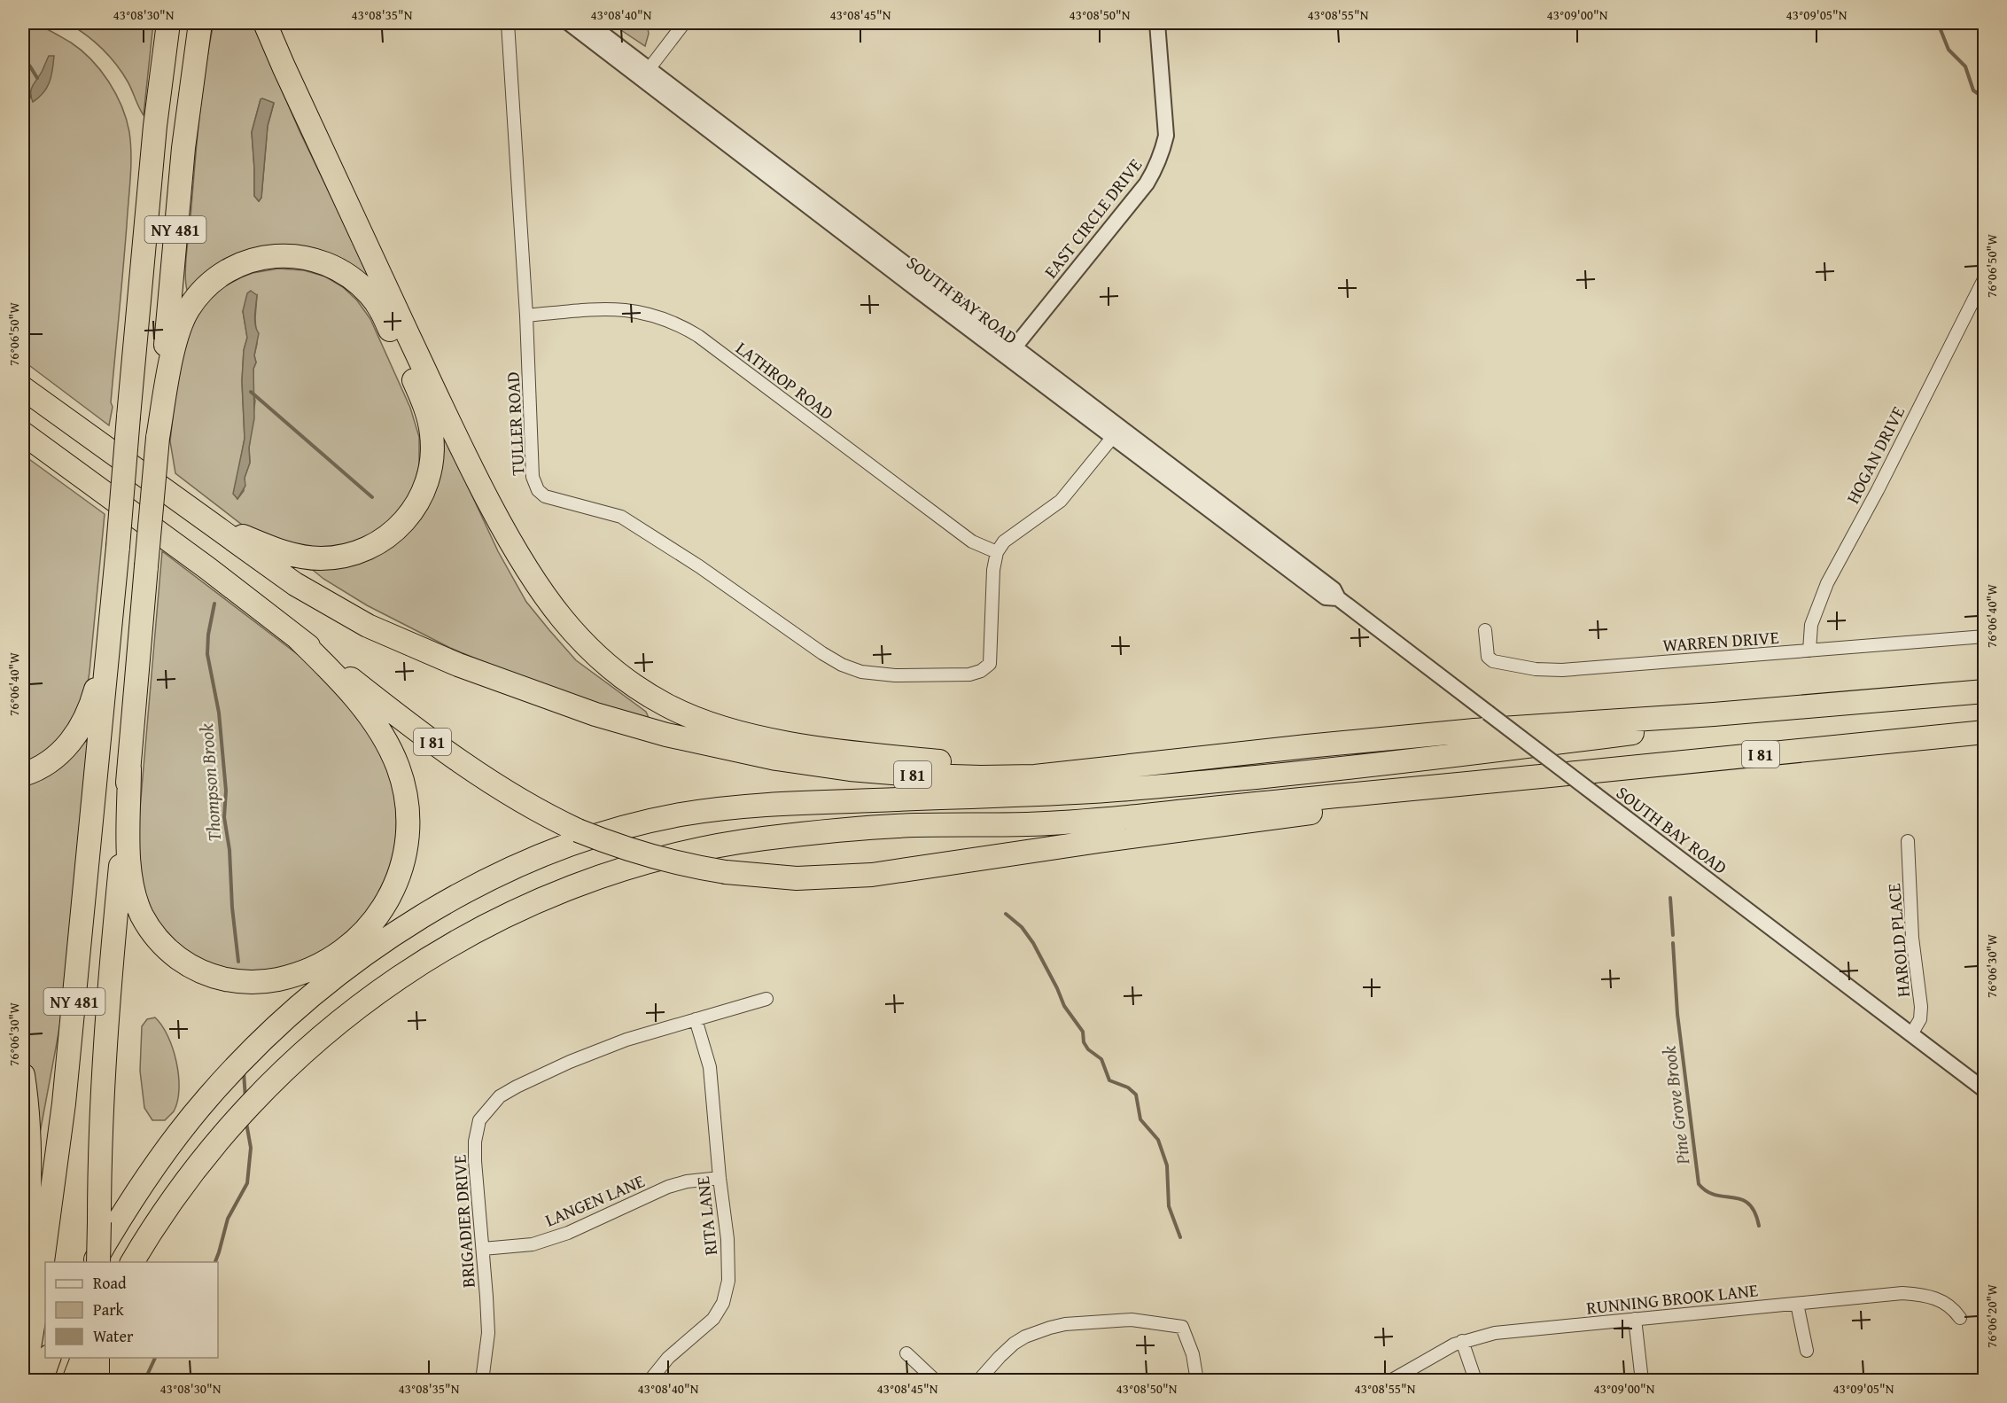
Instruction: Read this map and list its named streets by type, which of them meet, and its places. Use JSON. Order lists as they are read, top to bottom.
{
  "streets": {
    "highway": ["NY 481", "I 81"],
    "street": [
      "EAST CIRCLE DRIVE",
      "SOUTH BAY ROAD",
      "LATHROP ROAD",
      "TULLER ROAD",
      "HOGAN DRIVE",
      "WARREN DRIVE",
      "HAROLD PLACE",
      "LANGEN LANE",
      "RITA LANE",
      "BRIGADIER DRIVE",
      "RUNNING BROOK LANE"
    ]
  },
  "crossings": [
    ["EAST CIRCLE DRIVE", "SOUTH BAY ROAD"],
    ["SOUTH BAY ROAD", "HAROLD PLACE"],
    ["LATHROP ROAD", "TULLER ROAD"],
    ["HOGAN DRIVE", "WARREN DRIVE"],
    ["LANGEN LANE", "RITA LANE"],
    ["LANGEN LANE", "BRIGADIER DRIVE"],
    ["RITA LANE", "BRIGADIER DRIVE"]
  ],
  "water": ["Thompson Brook", "Pine Grove Brook"],
  "legend": ["Road", "Park", "Water"],
  "coordinates": [
    "43°08'30\"N",
    "43°08'35\"N",
    "43°08'40\"N",
    "43°08'45\"N",
    "43°08'50\"N",
    "43°08'55\"N",
    "43°09'00\"N",
    "43°09'05\"N",
    "76°06'50\"W",
    "76°06'40\"W",
    "76°06'30\"W",
    "76°06'20\"W"
  ]
}
